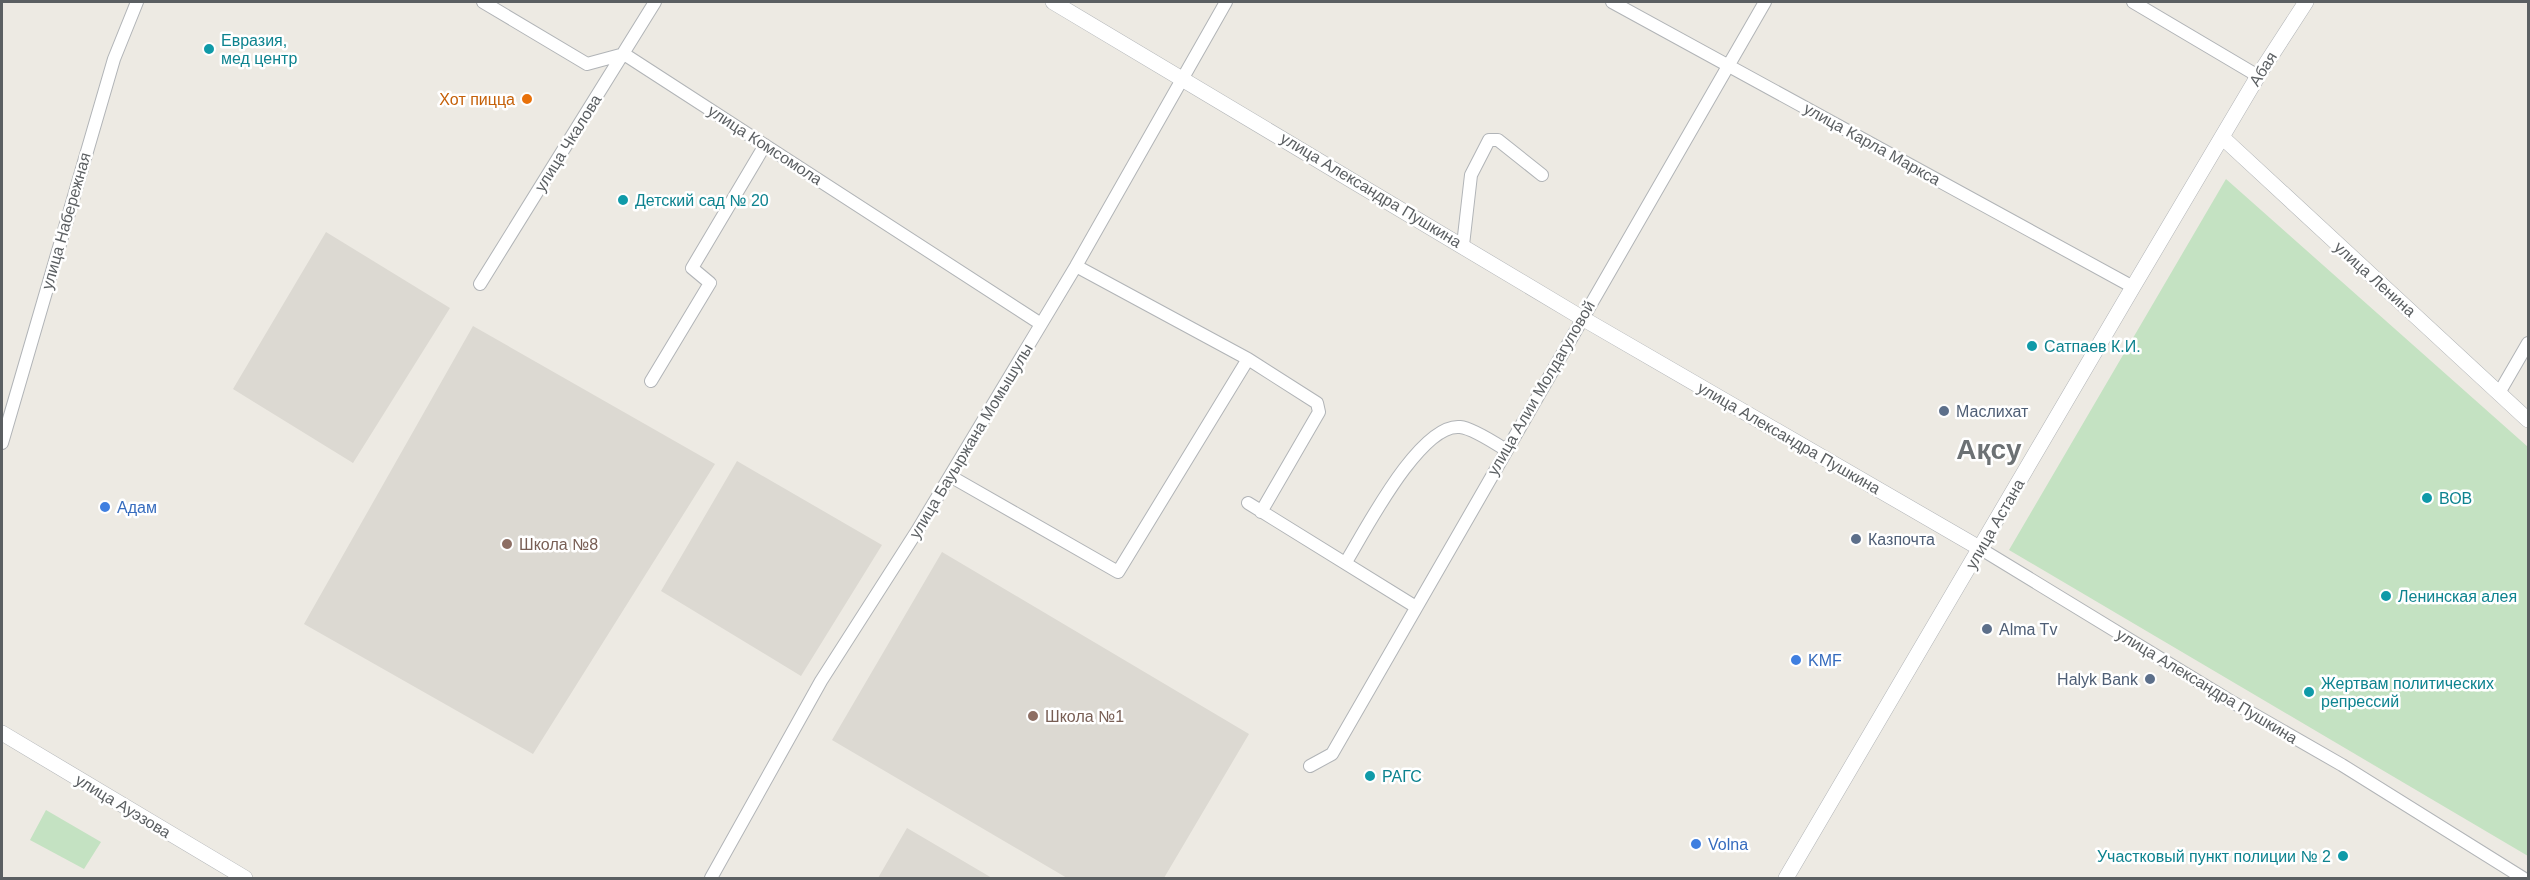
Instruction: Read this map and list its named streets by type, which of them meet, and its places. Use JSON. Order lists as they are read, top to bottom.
{
  "streets": {
    "street": [
      "Абая",
      "улица Чкалова",
      "улица Карла Маркса",
      "улица Комсомола",
      "улица Александра Пушкина",
      "улица Набережная",
      "улица Ленина",
      "улица Алии Молдагуловой",
      "улица Бауыржана Момышулы",
      "улица Астана",
      "улица Ауэзова"
    ]
  },
  "crossings": [
    ["Абая", "улица Ленина"],
    ["Абая", "улица Астана"],
    ["улица Чкалова", "улица Комсомола"],
    ["улица Карла Маркса", "улица Алии Молдагуловой"],
    ["улица Карла Маркса", "улица Астана"],
    ["улица Комсомола", "улица Бауыржана Момышулы"],
    ["улица Александра Пушкина", "улица Алии Молдагуловой"],
    ["улица Александра Пушкина", "улица Бауыржана Момышулы"],
    ["улица Александра Пушкина", "улица Астана"],
    ["улица Ленина", "улица Астана"]
  ],
  "districts": ["Ақсу"],
  "places": [
    "Евразия, мед центр",
    "Хот пицца",
    "Детский сад № 20",
    "Сатпаев К.И.",
    "Маслихат",
    "ВОВ",
    "Адам",
    "Казпочта",
    "Школа №8",
    "Ленинская алея",
    "Alma Tv",
    "KMF",
    "Halyk Bank",
    "Жертвам политических репрессий",
    "Школа №1",
    "РАГС",
    "Volna",
    "Участковый пункт полиции № 2"
  ]
}
